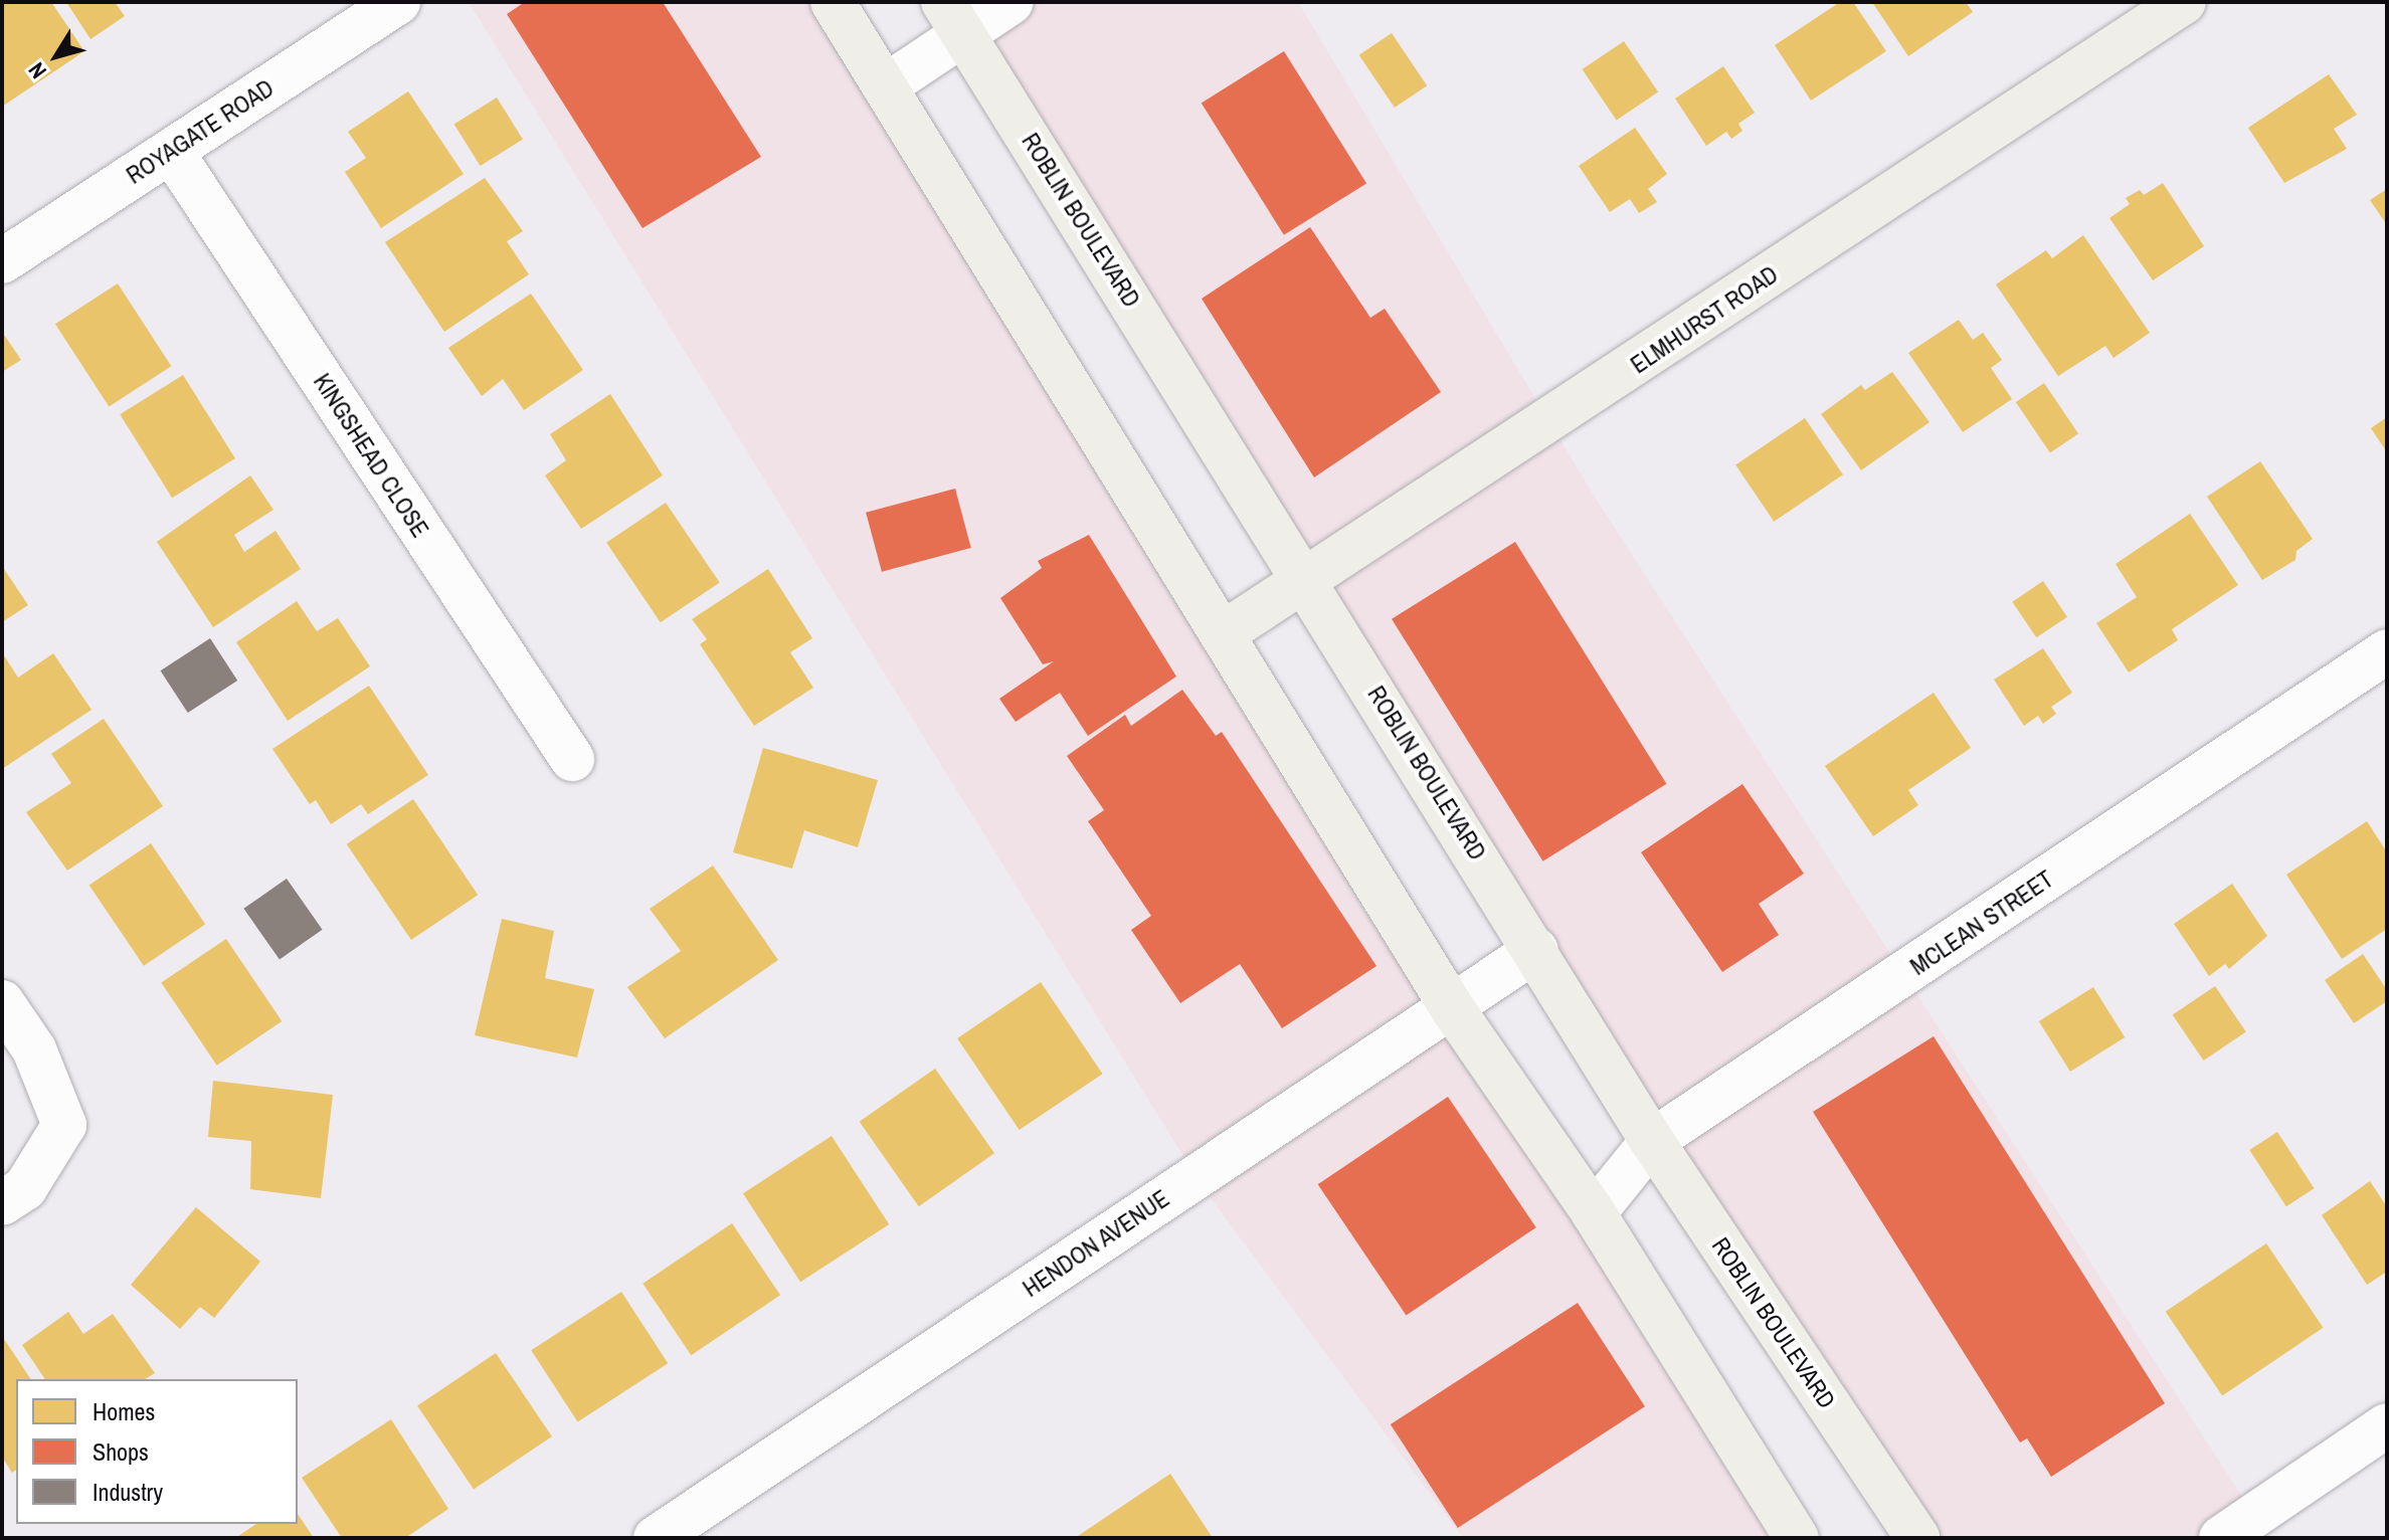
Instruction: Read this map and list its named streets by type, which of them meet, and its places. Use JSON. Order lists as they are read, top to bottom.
{
  "streets": {
    "main road": ["ROBLIN BOULEVARD", "ELMHURST ROAD"],
    "street": [
      "ROYAGATE ROAD",
      "KINGSHEAD CLOSE",
      "MCLEAN STREET",
      "HENDON AVENUE"
    ]
  },
  "crossings": [
    ["ROYAGATE ROAD", "KINGSHEAD CLOSE"],
    ["ROBLIN BOULEVARD", "ELMHURST ROAD"],
    ["ROBLIN BOULEVARD", "MCLEAN STREET"],
    ["ROBLIN BOULEVARD", "HENDON AVENUE"]
  ],
  "legend": ["Homes", "Shops", "Industry"],
  "north": "bottom left"
}
